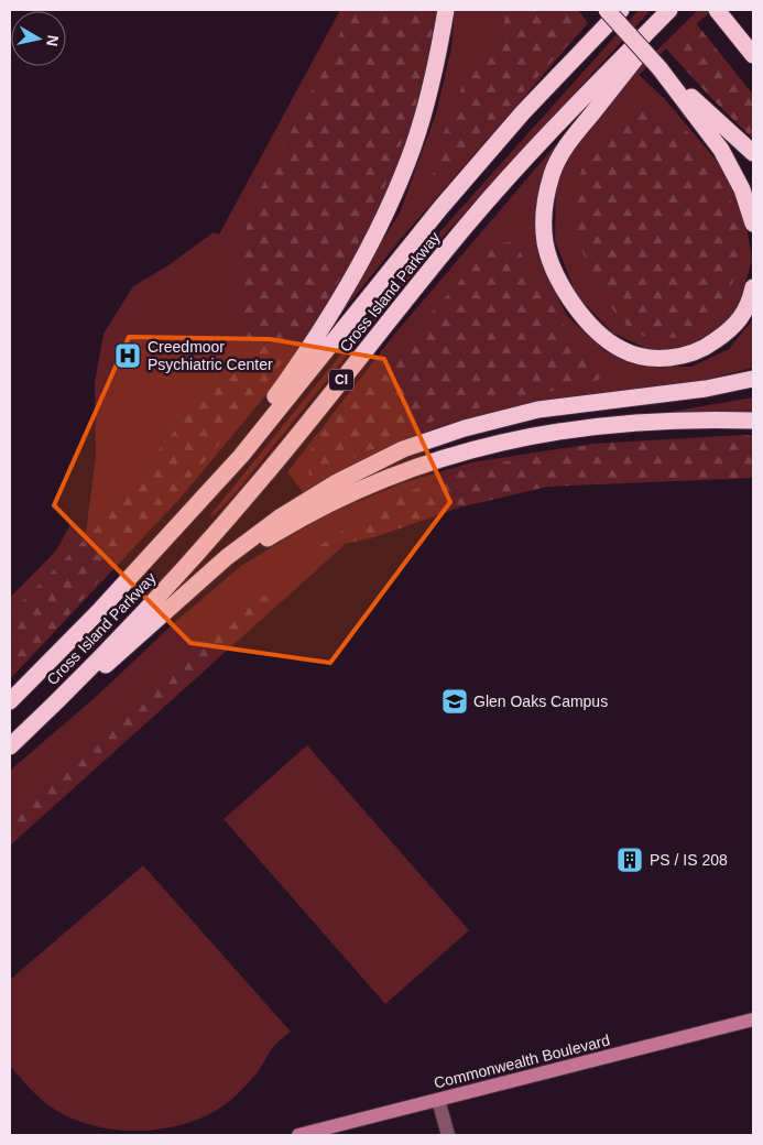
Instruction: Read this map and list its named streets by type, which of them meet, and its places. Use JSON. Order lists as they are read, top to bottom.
{
  "streets": {
    "highway": ["Cross Island Parkway", "CI"],
    "street": ["Commonwealth Boulevard"]
  },
  "places": {
    "hospital": ["Creedmoor Psychiatric Center"],
    "school or university": ["Glen Oaks Campus"],
    "building": ["PS / IS 208"]
  },
  "north": "right"
}
